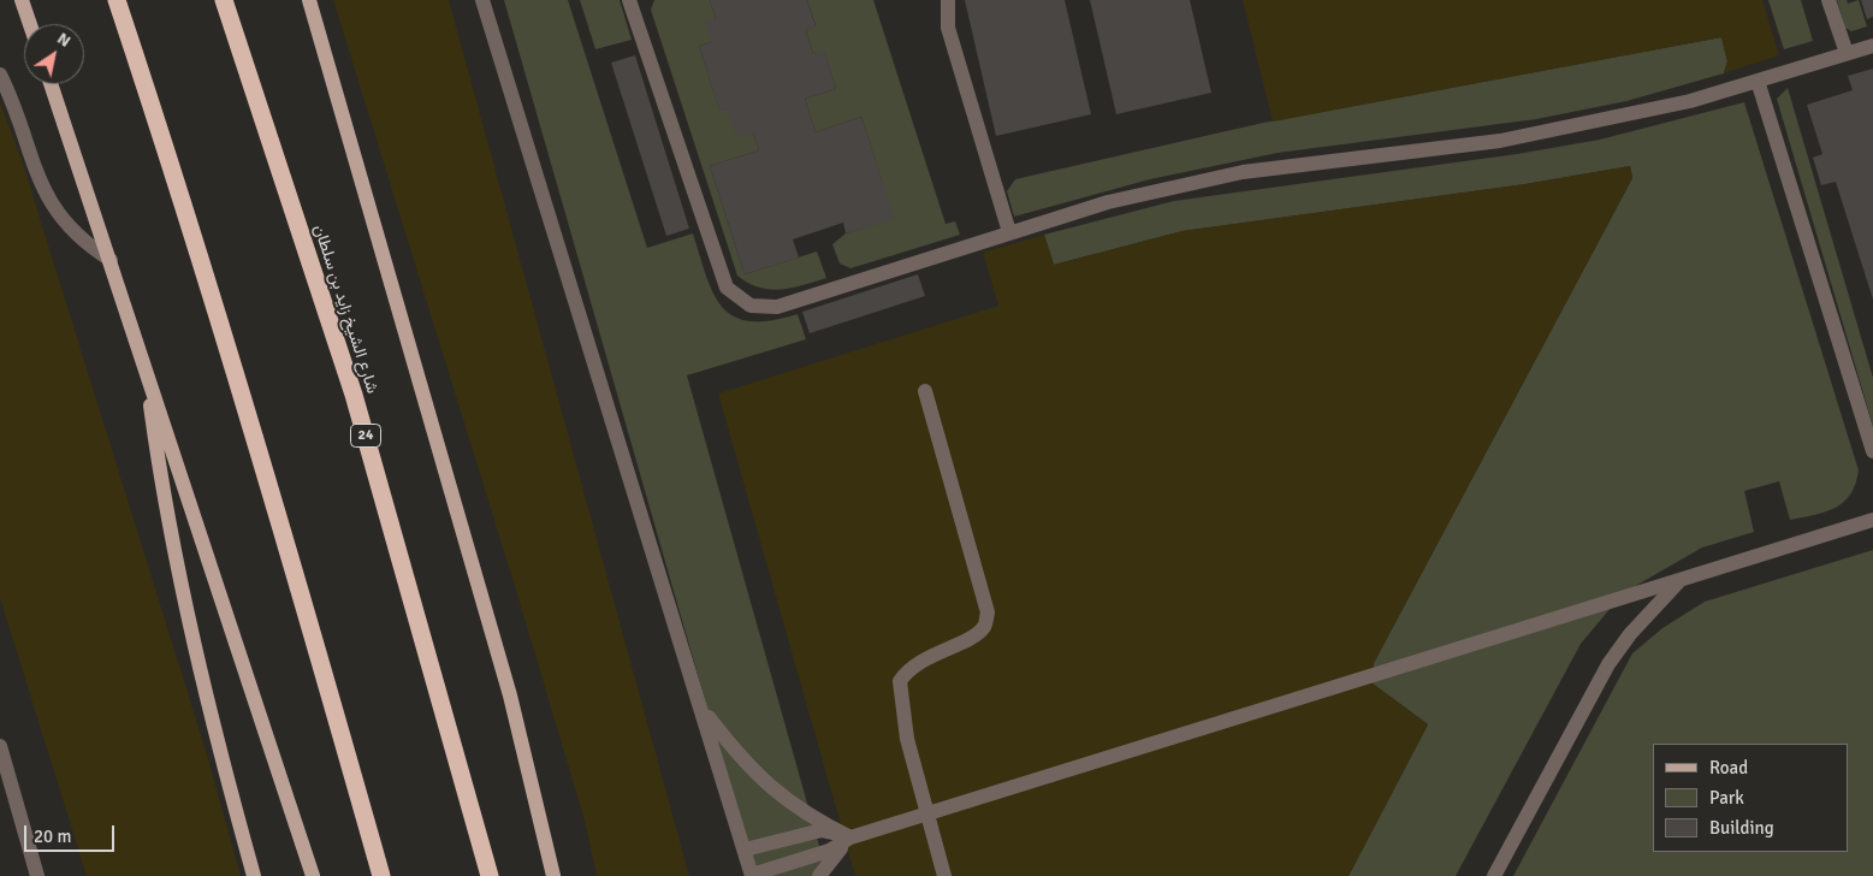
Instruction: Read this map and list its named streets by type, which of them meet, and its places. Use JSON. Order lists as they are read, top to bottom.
{
  "streets": {
    "highway": ["شارع الشيخ زايد بن سلطان", "24"]
  },
  "legend": ["Road", "Park", "Building"],
  "scale_bar": "20 m",
  "north": "top right"
}
